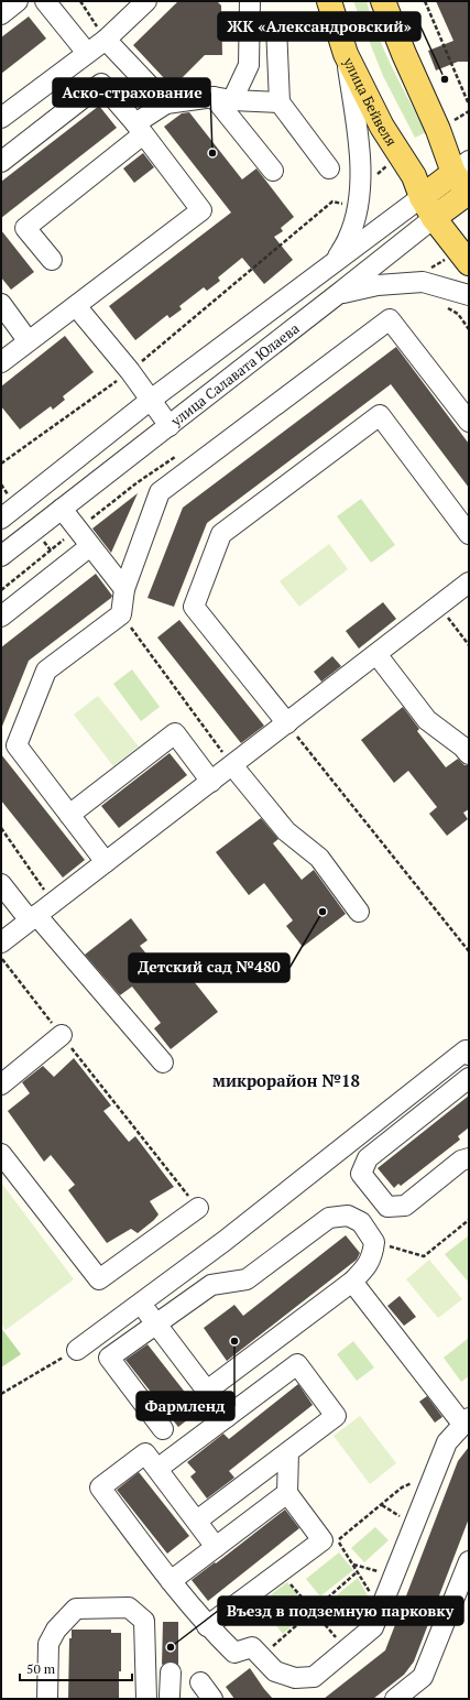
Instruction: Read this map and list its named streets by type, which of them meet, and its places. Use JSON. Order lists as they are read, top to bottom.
{
  "streets": {
    "main road": ["улица Бейвеля", "улица Салавата Юлаева"]
  },
  "crossings": [
    ["улица Бейвеля", "улица Салавата Юлаева"]
  ],
  "districts": ["микрорайон №18"],
  "places": [
    "ЖК «Александровский»",
    "Аско-страхование",
    "Детский сад №480",
    "Фармленд",
    "Въезд в подземную парковку"
  ],
  "scale_bar": "50 m"
}
